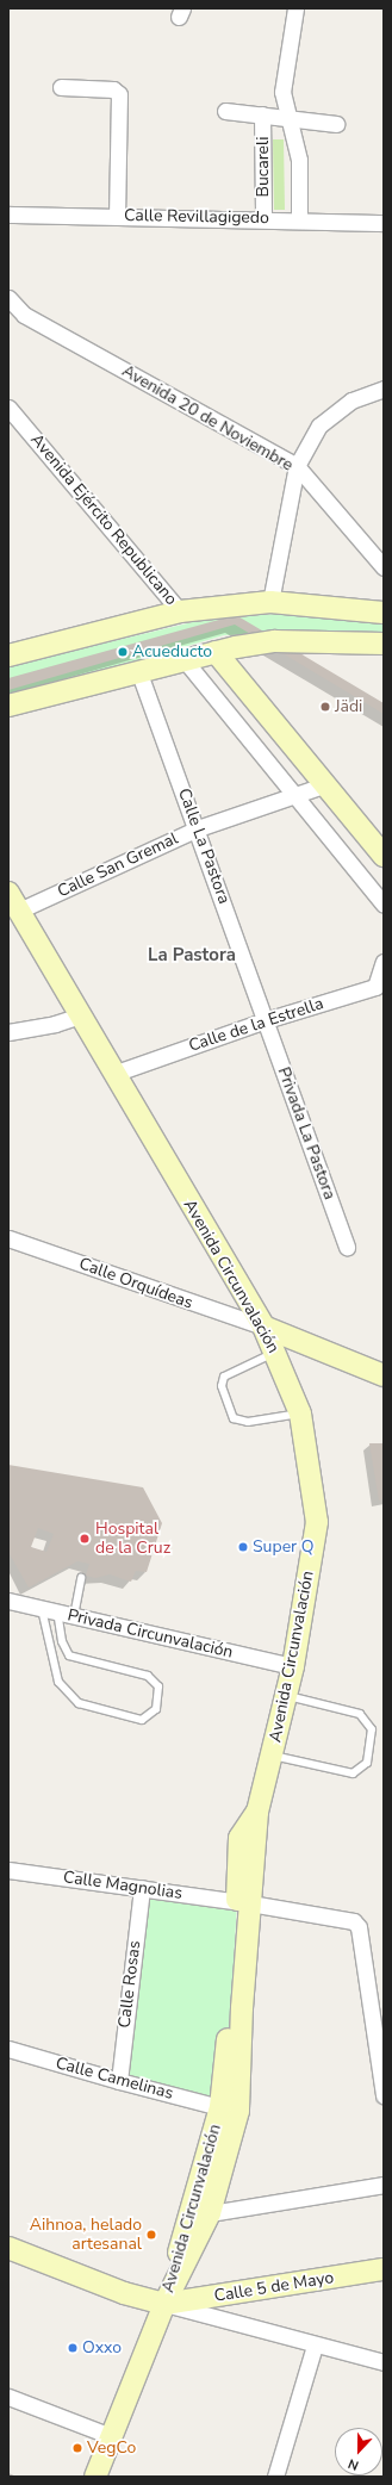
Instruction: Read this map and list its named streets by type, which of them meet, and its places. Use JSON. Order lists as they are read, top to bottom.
{
  "streets": {
    "street": [
      "Bucareli",
      "Calle Revillagigedo",
      "Avenida 20 de Noviembre",
      "Avenida Ejército Republicano",
      "Calle La Pastora",
      "Calle San Gremal",
      "Calle de la Estrella",
      "Privada La Pastora",
      "Avenida Circunvalación",
      "Calle Orquídeas",
      "Privada Circunvalación",
      "Calle Magnolias",
      "Calle Rosas",
      "Calle Camelinas",
      "Calle 5 de Mayo"
    ]
  },
  "crossings": [
    ["Bucareli", "Calle Revillagigedo"],
    ["Calle La Pastora", "Calle San Gremal"],
    ["Calle La Pastora", "Calle de la Estrella"],
    ["Calle La Pastora", "Privada La Pastora"],
    ["Calle San Gremal", "Avenida Circunvalación"],
    ["Calle de la Estrella", "Privada La Pastora"],
    ["Calle de la Estrella", "Avenida Circunvalación"],
    ["Avenida Circunvalación", "Calle Orquídeas"],
    ["Avenida Circunvalación", "Privada Circunvalación"],
    ["Avenida Circunvalación", "Calle Magnolias"],
    ["Avenida Circunvalación", "Calle Camelinas"],
    ["Avenida Circunvalación", "Calle 5 de Mayo"],
    ["Calle Magnolias", "Calle Rosas"],
    ["Calle Rosas", "Calle Camelinas"]
  ],
  "districts": ["La Pastora"],
  "places": [
    "Acueducto",
    "Jädi",
    "Hospital de la Cruz",
    "Super Q",
    "Aihnoa, helado artesanal",
    "Oxxo",
    "VegCo"
  ],
  "north": "bottom"
}
